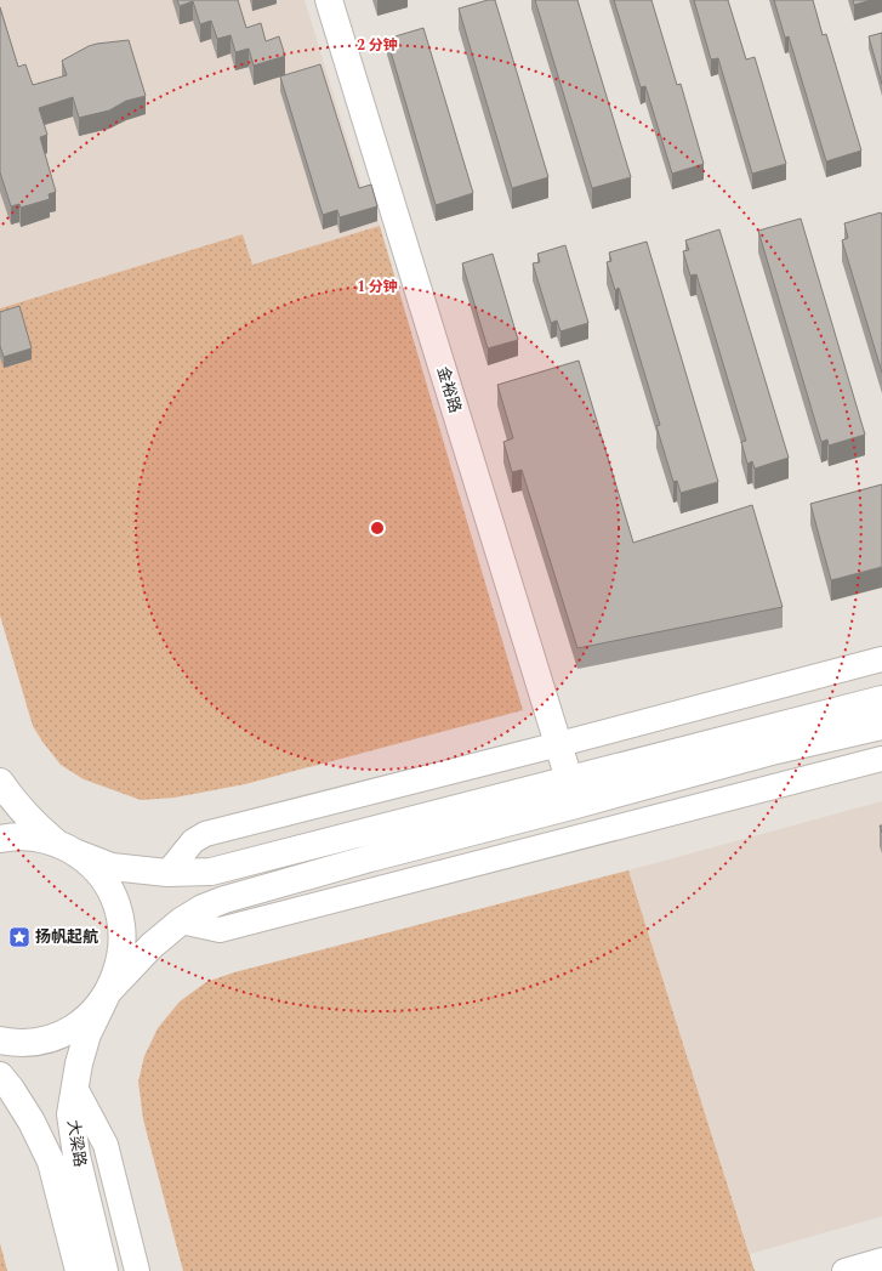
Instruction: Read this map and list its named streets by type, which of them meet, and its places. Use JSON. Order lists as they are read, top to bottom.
{
  "streets": {
    "main road": ["金裕路", "大梁路"]
  },
  "places": {
    "place": ["扬帆起航"]
  },
  "rings": ["2 分钟", "1 分钟"]
}
